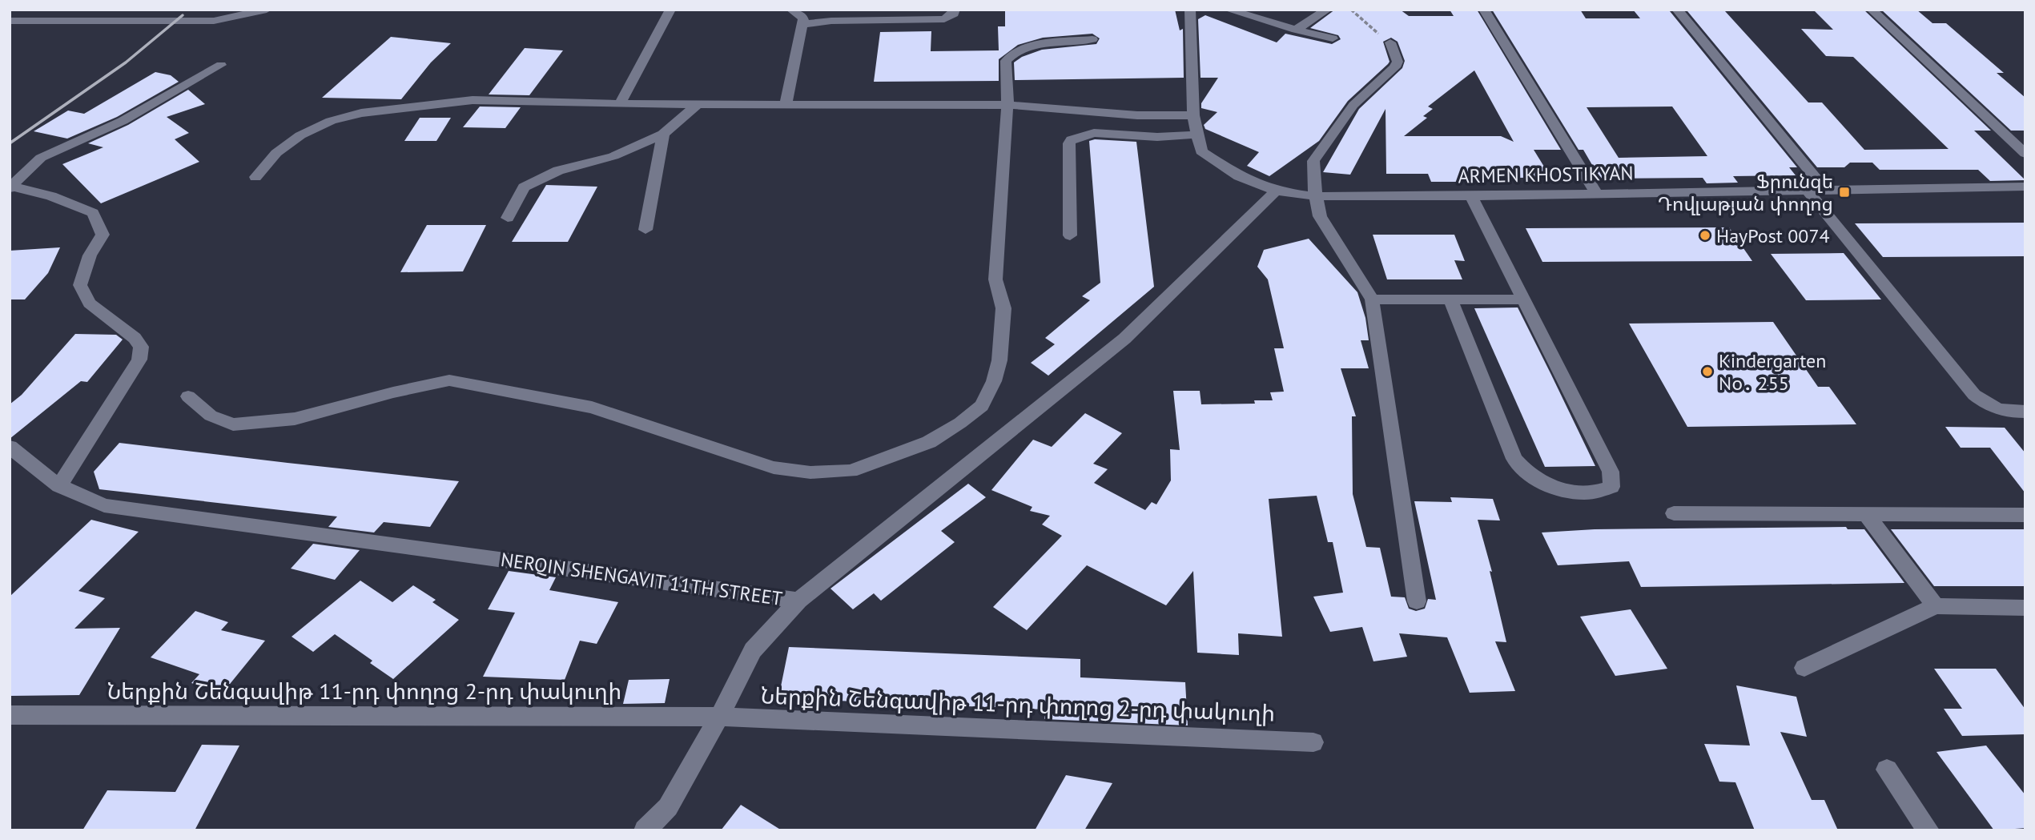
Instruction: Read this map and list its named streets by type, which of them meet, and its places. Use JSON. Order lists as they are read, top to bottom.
{
  "streets": {
    "street": ["ARMEN KHOSTIKYAN", "NERQIN SHENGAVIT 11TH STREET", "Ներքին Շենգավիթ 11-րդ փողոց 2-րդ փակուղի"]
  },
  "crossings": [
    ["ARMEN KHOSTIKYAN", "NERQIN SHENGAVIT 11TH STREET"],
    ["NERQIN SHENGAVIT 11TH STREET", "Ներքին Շենգավիթ 11-րդ փողոց 2-րդ փակուղի"]
  ],
  "places": {
    "transit": ["Ֆրունզե Դովլաթյան փողոց"],
    "other": ["HayPost 0074", "Kindergarten Nօ․ 255"]
  }
}
